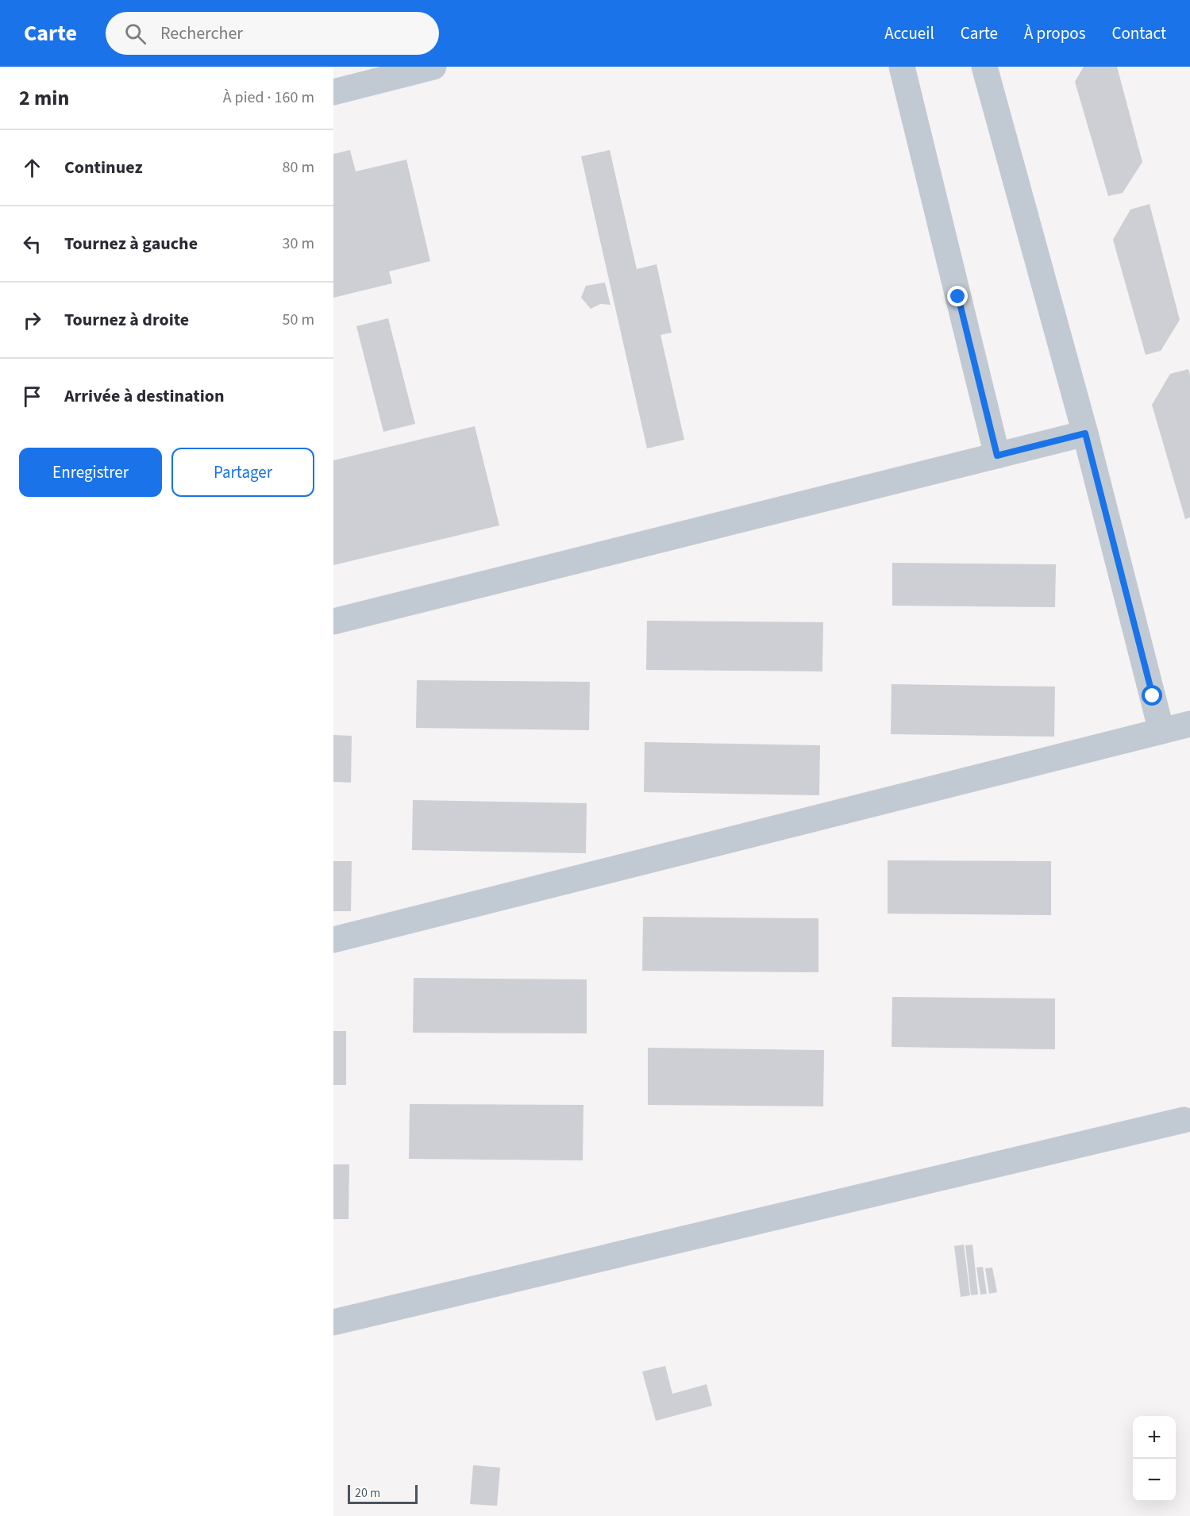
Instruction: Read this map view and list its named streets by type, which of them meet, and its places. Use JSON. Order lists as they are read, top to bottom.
{
  "scale_bar": "20 m",
  "page": {
    "header": "Carte",
    "search": "Rechercher",
    "nav": [
      "Accueil",
      "Carte",
      "À propos",
      "Contact"
    ],
    "heading": ["2 min", "À pied · 160 m"],
    "list": [
      ["Continuez", "80 m"],
      ["Tournez à gauche", "30 m"],
      ["Tournez à droite", "50 m"],
      "Arrivée à destination"
    ],
    "buttons": ["Enregistrer", "Partager"],
    "map_buttons": ["+", "−"],
    "scale": "20 m"
  }
}
